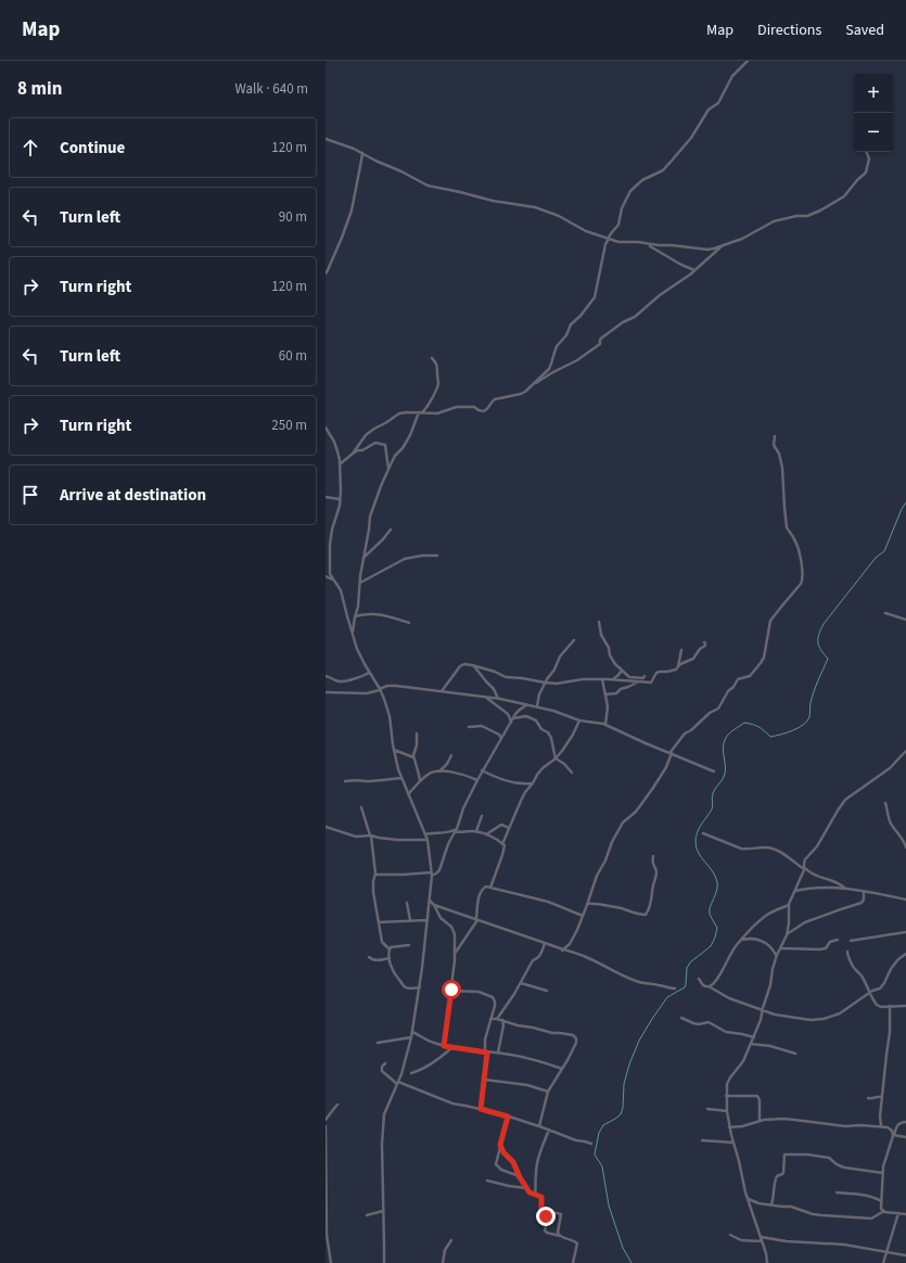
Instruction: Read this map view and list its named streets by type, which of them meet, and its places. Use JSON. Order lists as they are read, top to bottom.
{
  "page": {
    "header": "Map",
    "nav": ["Map", "Directions", "Saved"],
    "heading": ["8 min", "Walk · 640 m"],
    "map_buttons": ["+", "−"],
    "list": [
      ["Continue", "120 m"],
      ["Turn left", "90 m"],
      ["Turn right", "120 m"],
      ["Turn left", "60 m"],
      ["Turn right", "250 m"],
      "Arrive at destination"
    ]
  }
}
